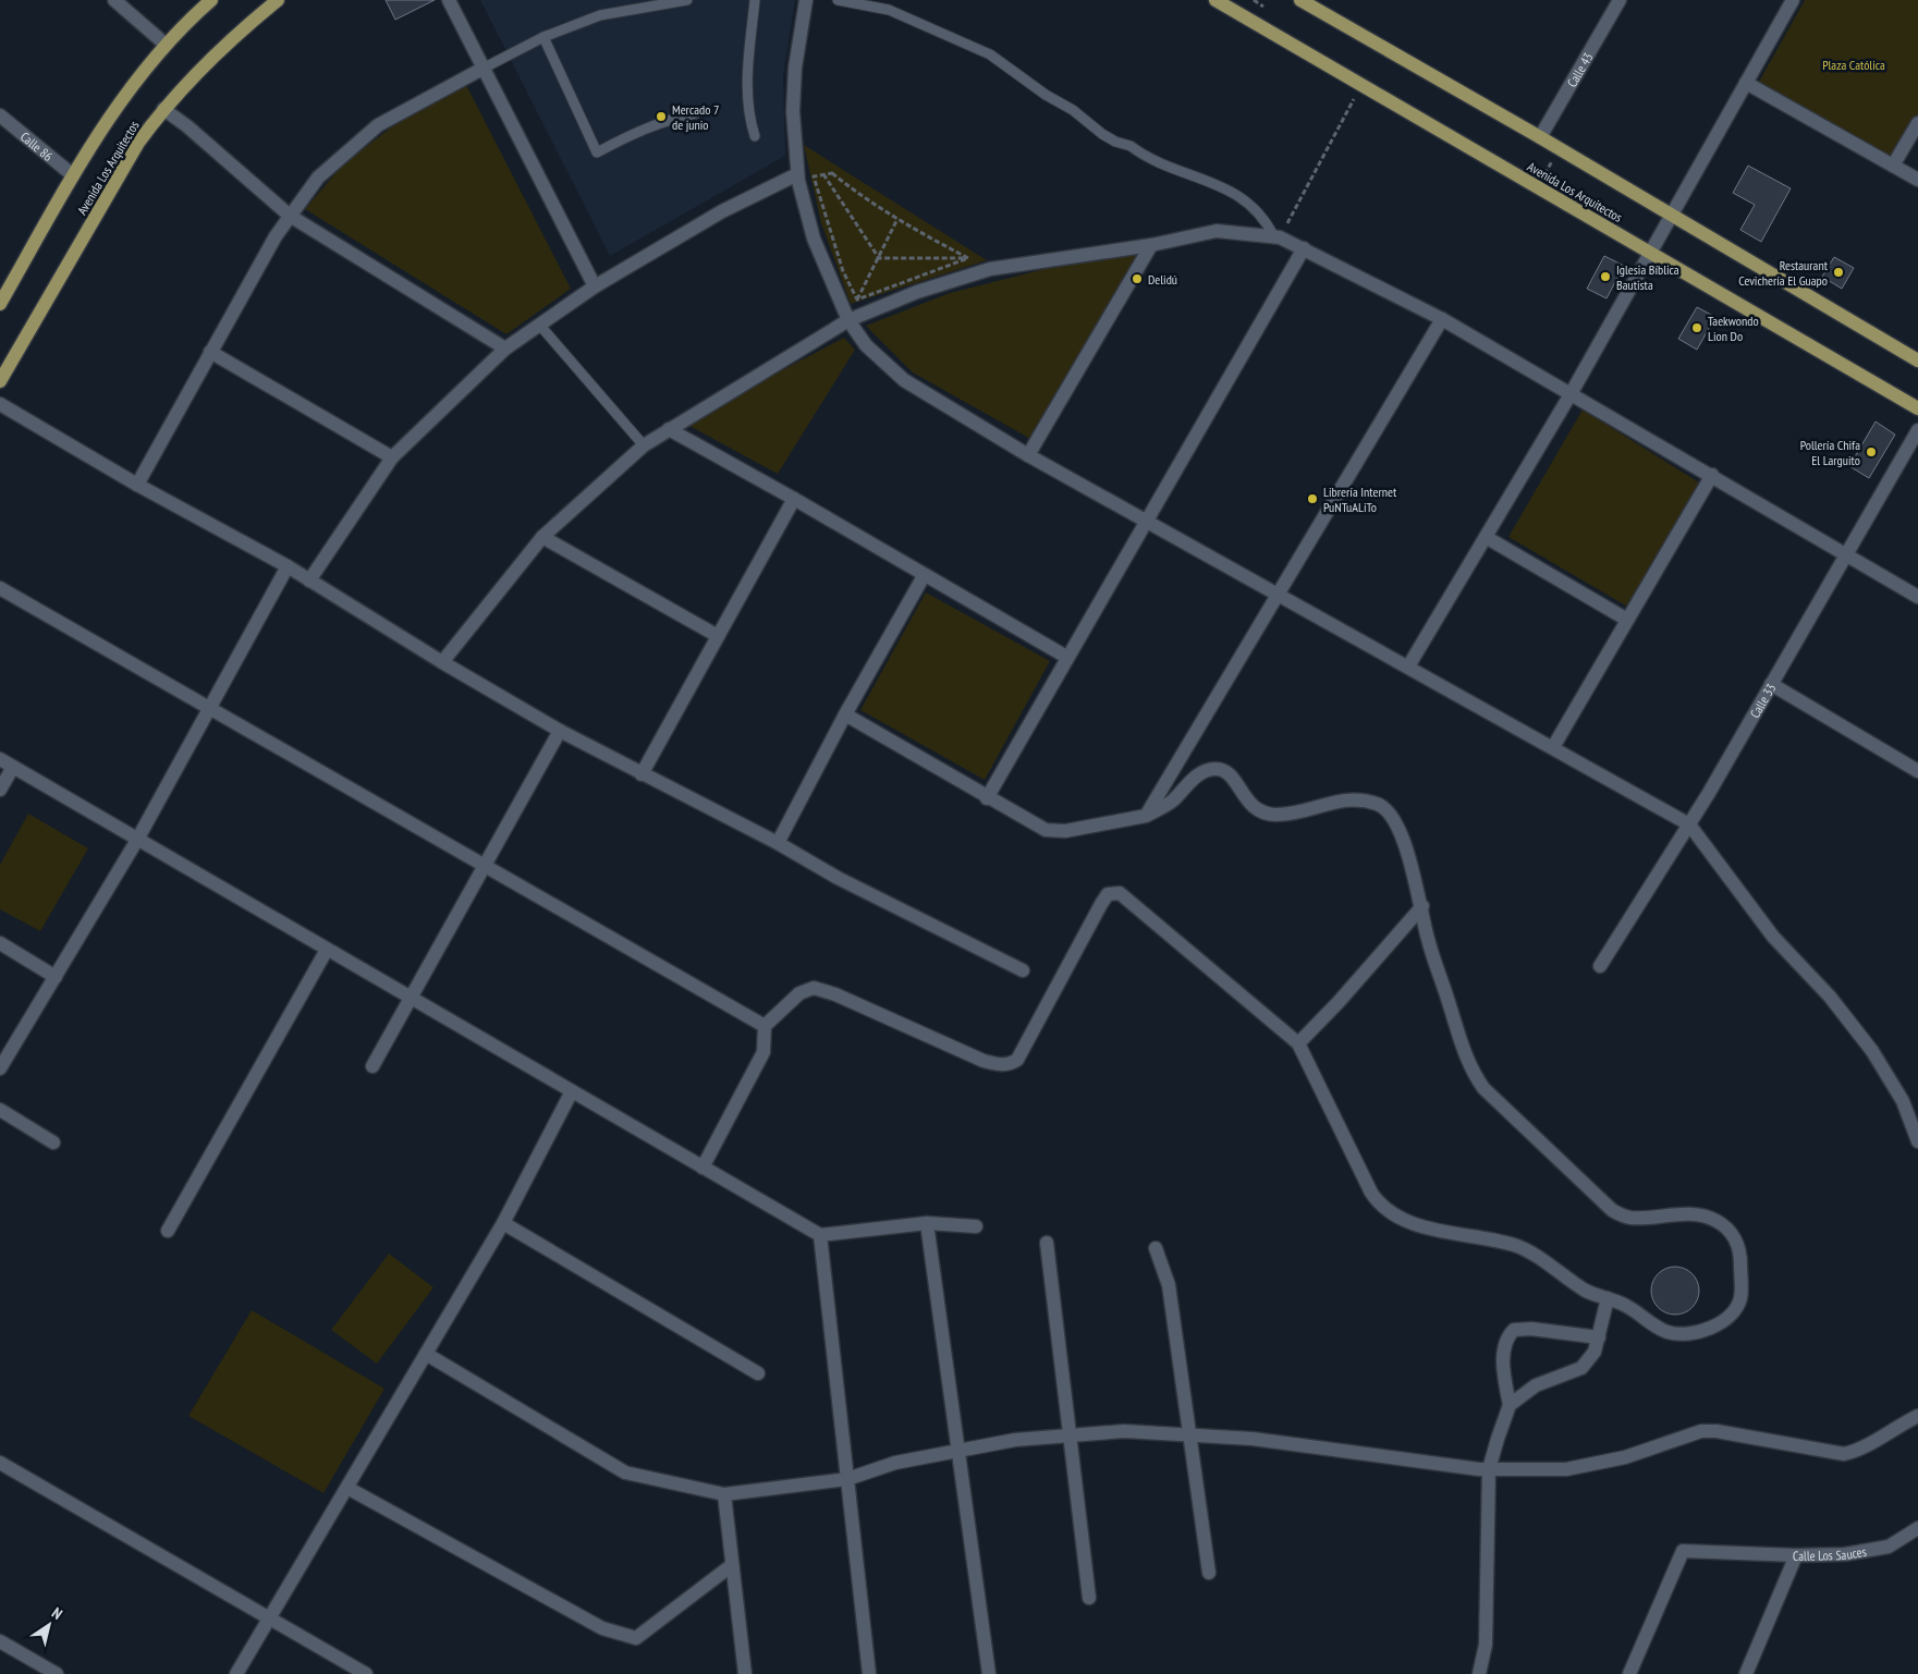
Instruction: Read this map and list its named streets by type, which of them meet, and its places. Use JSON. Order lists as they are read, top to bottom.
{
  "streets": {
    "main road": ["Avenida Los Arquitectos"],
    "street": [
      "Calle 43",
      "Calle 86",
      "Calle 33",
      "Calle Los Sauces"
    ]
  },
  "crossings": [
    ["Calle 86", "Avenida Los Arquitectos"]
  ],
  "parks": ["Plaza Católica"],
  "places": [
    "Mercado 7 de junio",
    "Restaurant Cevichería El Guapo",
    "Iglesia Bíblica Bautista",
    "Delidú",
    "Taekwondo Lion Do",
    "Pollería Chifa El Larguito",
    "Librería Internet PuNTuALiTo"
  ],
  "north": "top right"
}
